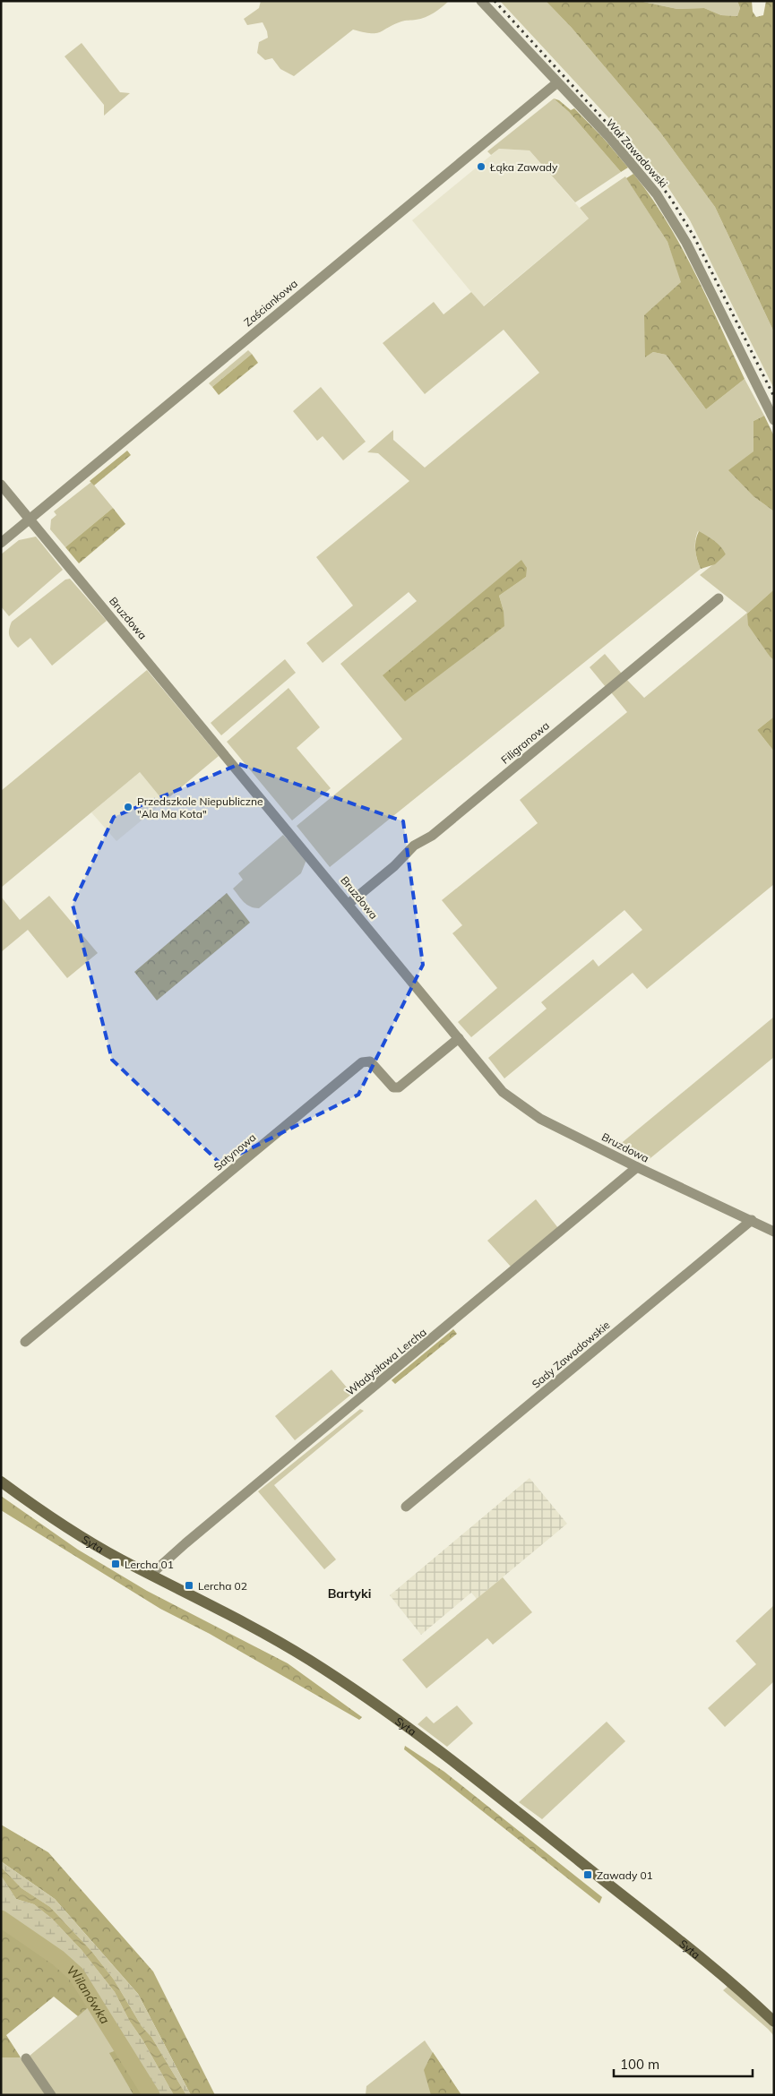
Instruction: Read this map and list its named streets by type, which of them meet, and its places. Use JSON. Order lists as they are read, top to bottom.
{
  "streets": {
    "street": [
      "Wał Zawadowski",
      "Zaściankowa",
      "Bruzdowa",
      "Filigranowa",
      "Satynowa",
      "Sady Zawadowskie",
      "Władysława Lercha",
      "Syta"
    ]
  },
  "crossings": [
    ["Wał Zawadowski", "Zaściankowa"],
    ["Zaściankowa", "Bruzdowa"],
    ["Bruzdowa", "Filigranowa"],
    ["Bruzdowa", "Satynowa"],
    ["Bruzdowa", "Sady Zawadowskie"],
    ["Bruzdowa", "Władysława Lercha"],
    ["Władysława Lercha", "Syta"]
  ],
  "districts": ["Bartyki"],
  "water": ["Wilanówka"],
  "places": {
    "other": ["Łąka Zawady", "Przedszkole Niepubliczne \"Ala Ma Kota\""],
    "transit": ["Lercha 01", "Lercha 02", "Zawady 01"]
  },
  "scale_bar": "100 m"
}
